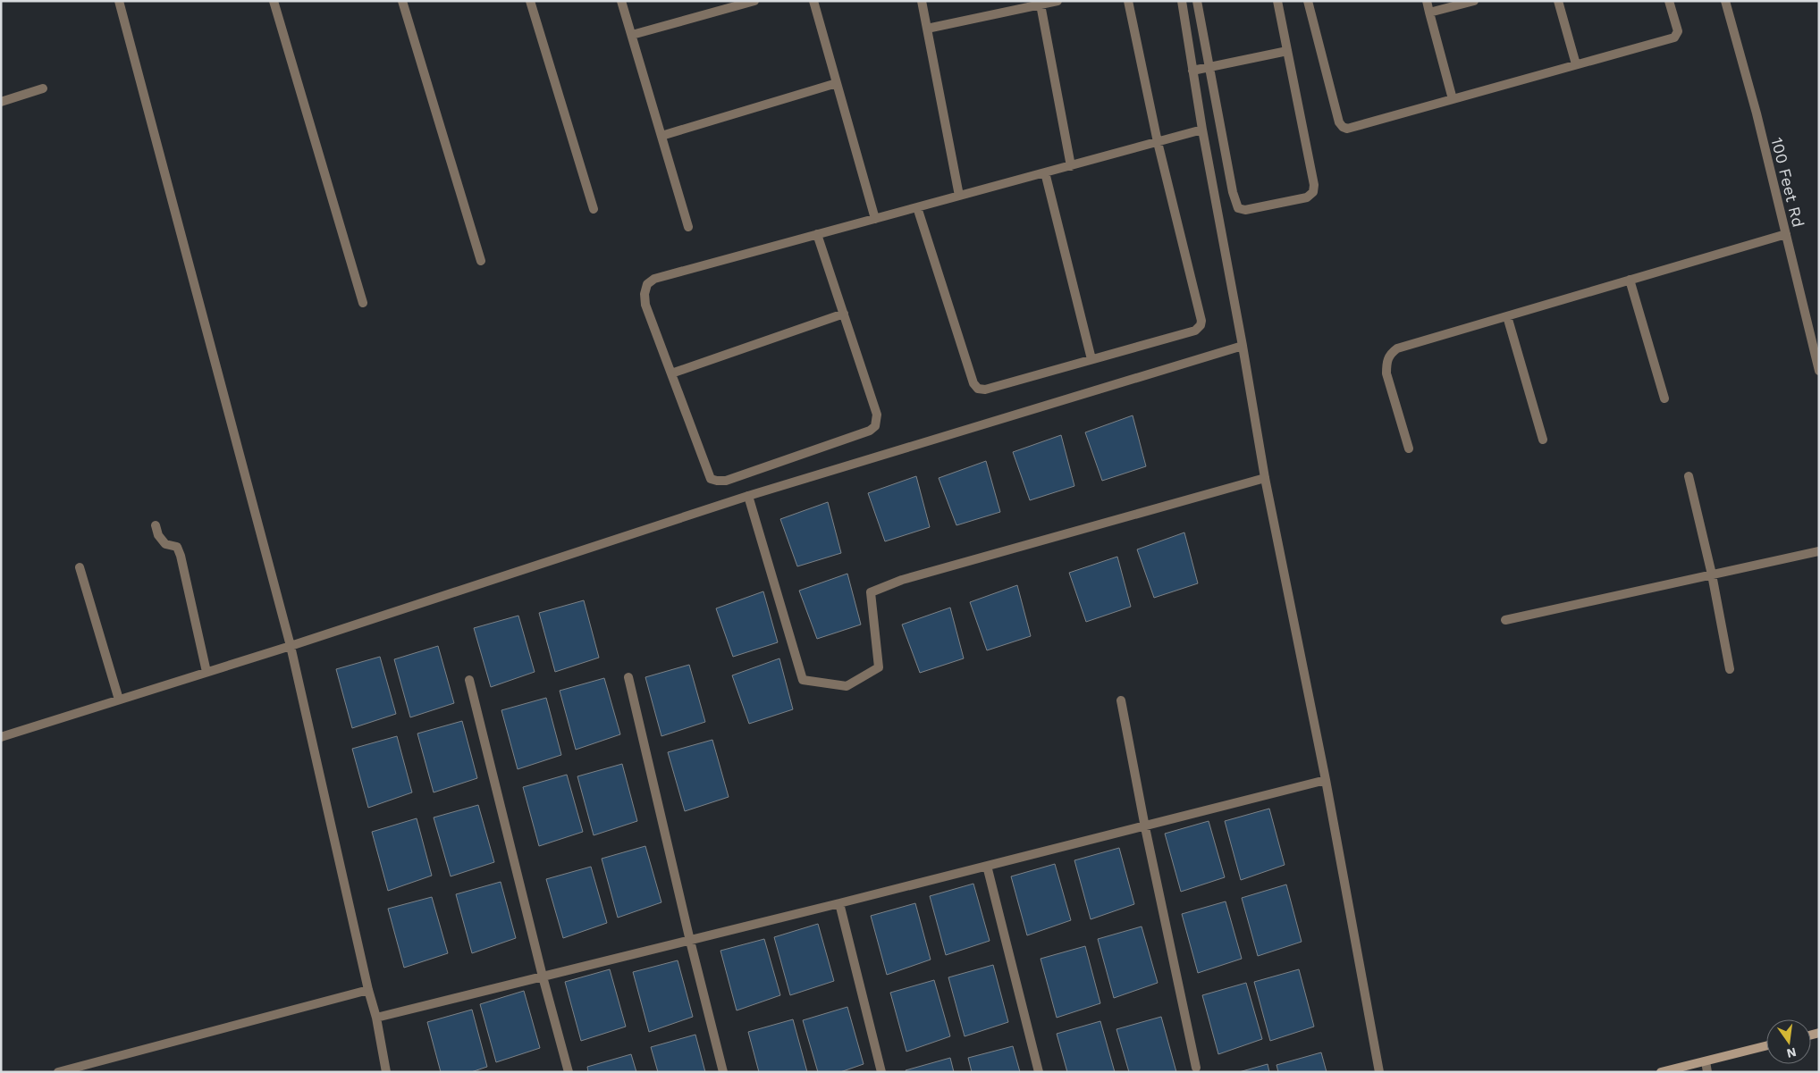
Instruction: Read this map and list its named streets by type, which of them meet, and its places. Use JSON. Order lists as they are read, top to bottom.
{
  "streets": {
    "street": ["100 Feet Rd"]
  },
  "north": "bottom"
}
